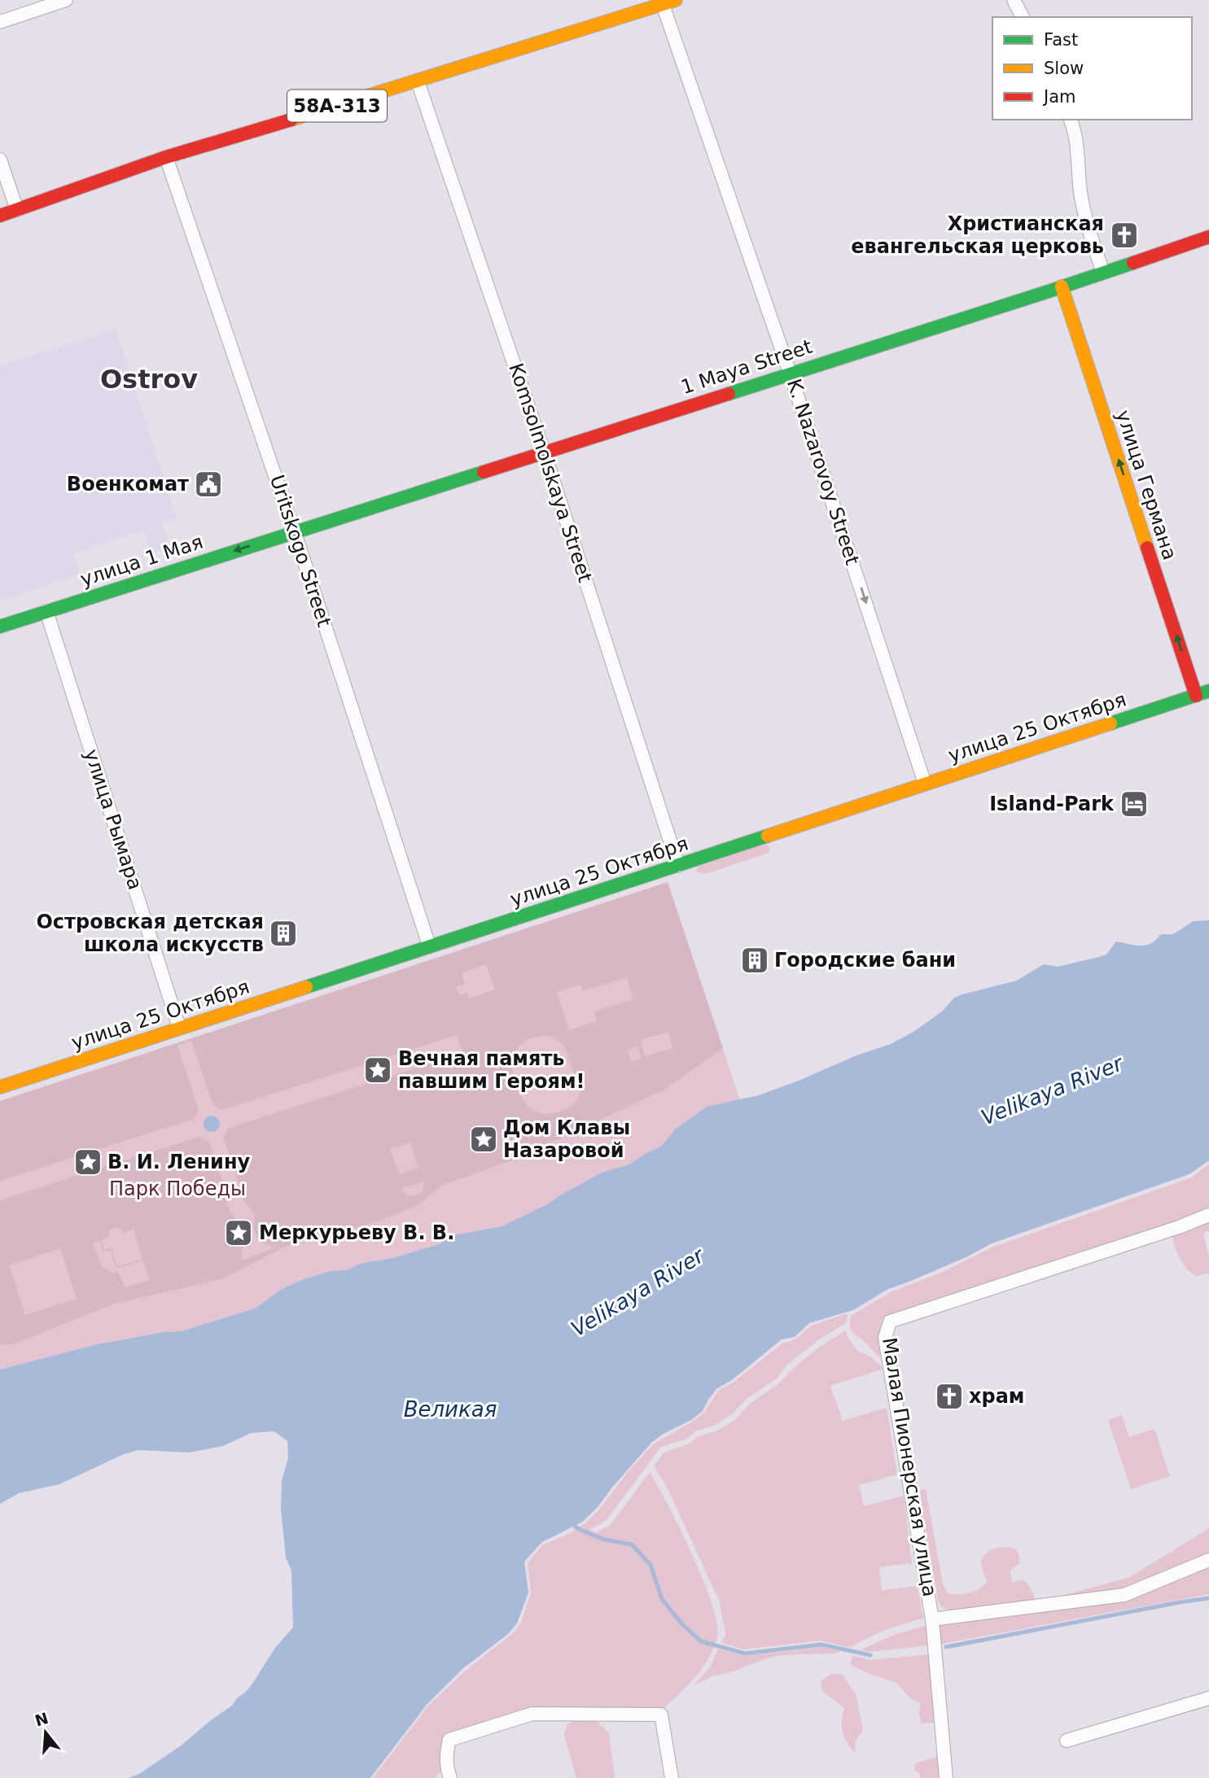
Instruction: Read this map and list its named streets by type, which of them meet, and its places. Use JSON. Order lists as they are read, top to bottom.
{
  "streets": {
    "main road": [
      "58А-313",
      "1 Maya Street",
      "улица Германа",
      "улица 1 Мая",
      "улица 25 Октября"
    ],
    "street": [
      "K. Nazarovoy Street",
      "Komsolmolskaya Street",
      "Uritskogo Street",
      "улица Рымара",
      "Малая Пионерская улица"
    ]
  },
  "crossings": [
    ["58А-313", "K. Nazarovoy Street"],
    ["58А-313", "Komsolmolskaya Street"],
    ["58А-313", "Uritskogo Street"],
    ["1 Maya Street", "K. Nazarovoy Street"],
    ["1 Maya Street", "Komsolmolskaya Street"],
    ["1 Maya Street", "улица Германа"],
    ["1 Maya Street", "Uritskogo Street"],
    ["1 Maya Street", "улица 1 Мая"],
    ["K. Nazarovoy Street", "улица 25 Октября"],
    ["Komsolmolskaya Street", "улица 25 Октября"],
    ["улица Германа", "улица 25 Октября"],
    ["Uritskogo Street", "улица 1 Мая"],
    ["Uritskogo Street", "улица 25 Октября"],
    ["улица 1 Мая", "улица Рымара"],
    ["улица 25 Октября", "улица Рымара"]
  ],
  "one_way": ["K. Nazarovoy Street", "улица Германа", "улица 1 Мая"],
  "districts": ["Ostrov"],
  "water": ["Velikaya River", "Великая"],
  "parks": ["Парк Победы"],
  "places": {
    "church": ["Христианская евангельская церковь", "храм"],
    "public building": ["Военкомат"],
    "hotel": ["Island-Park"],
    "building": ["Островская детская школа искусств", "Городские бани"],
    "place": [
      "Вечная память павшим Героям!",
      "Дом Клавы Назаровой",
      "В. И. Ленину",
      "Меркурьеву В. В."
    ]
  },
  "legend": ["Fast", "Slow", "Jam"],
  "north": "top"
}
